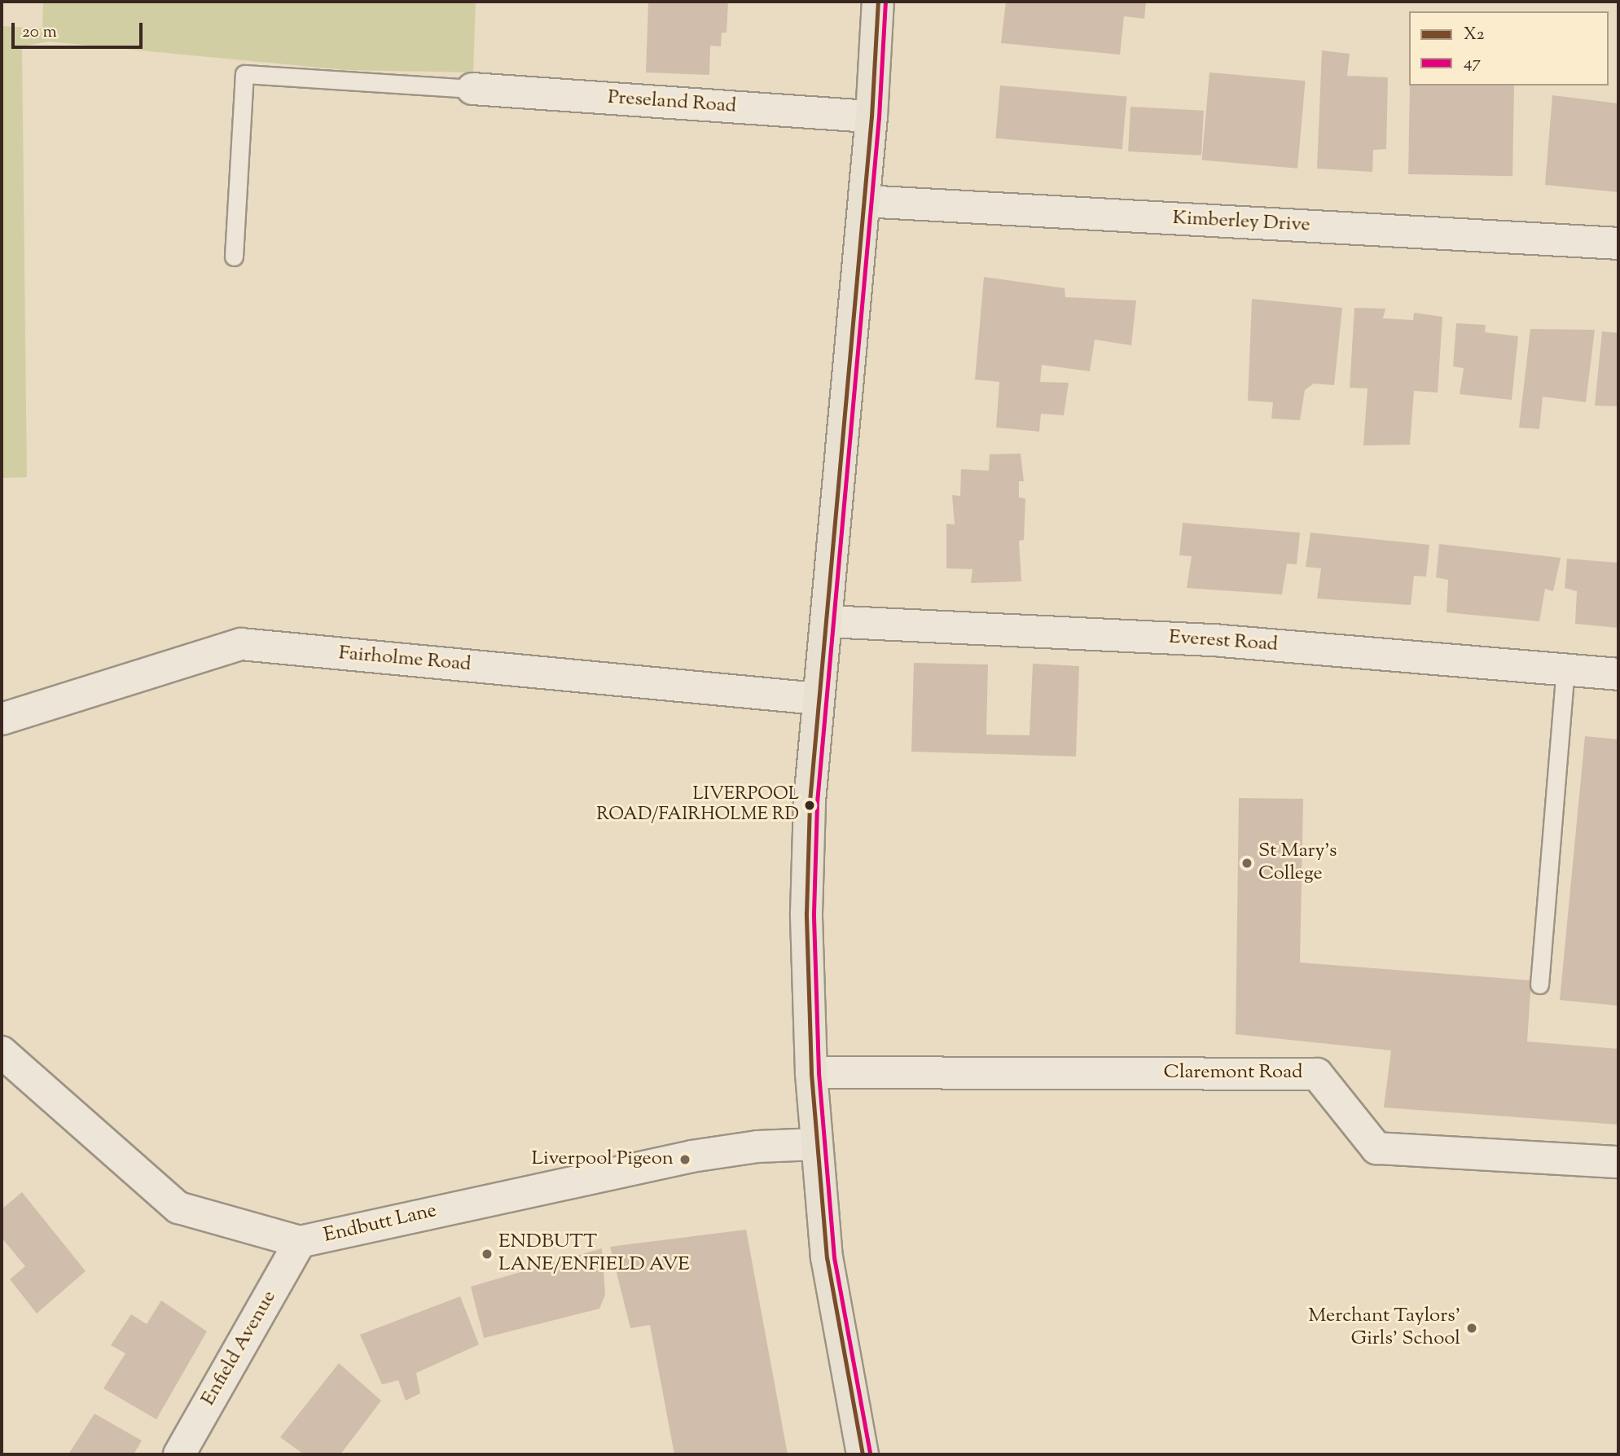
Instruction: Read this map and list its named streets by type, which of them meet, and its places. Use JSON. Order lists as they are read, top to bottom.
{
  "streets": {
    "street": [
      "Preseland Road",
      "Kimberley Drive",
      "Everest Road",
      "Fairholme Road",
      "Claremont Road",
      "Endbutt Lane",
      "Enfield Avenue"
    ]
  },
  "crossings": [
    ["Endbutt Lane", "Enfield Avenue"]
  ],
  "places": [
    "LIVERPOOL ROAD/FAIRHOLME RD",
    "St Mary's College",
    "Liverpool Pigeon",
    "ENDBUTT LANE/ENFIELD AVE",
    "Merchant Taylors' Girls' School"
  ],
  "lines": ["transit line X2", "transit line 47"],
  "legend": ["X2", "47"],
  "scale_bar": "20 m"
}
